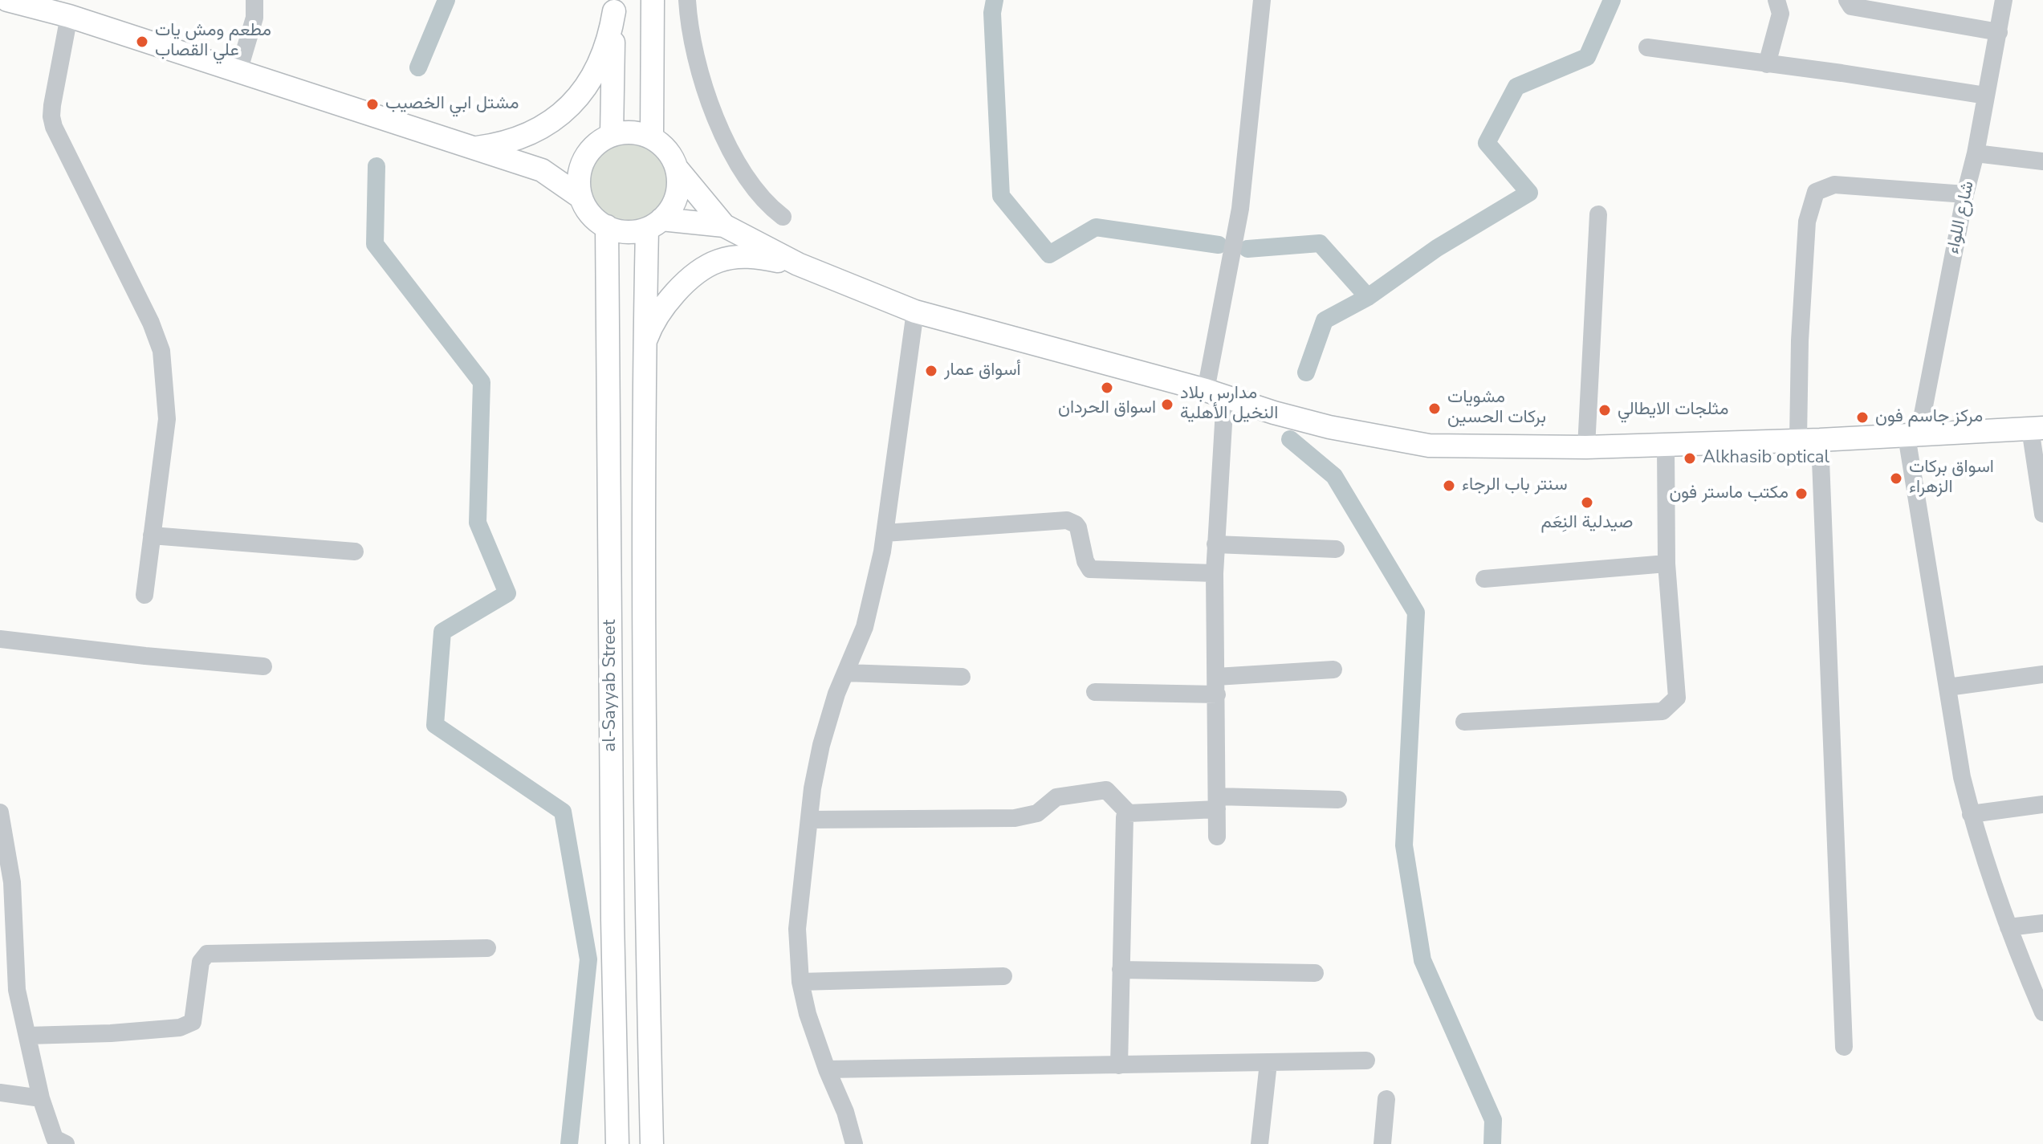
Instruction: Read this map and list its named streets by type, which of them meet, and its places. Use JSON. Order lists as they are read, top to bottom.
{
  "streets": {
    "main road": ["al-Sayyab Street"],
    "street": ["شارع اللواء"]
  },
  "places": [
    "مطعم ومش يات علي القصاب",
    "مشتل ابي الخصيب",
    "أسواق عمار",
    "اسواق الحردان",
    "مدارس بلاد النخيل الأهلية",
    "مشويات بركات الحسين",
    "مثلجات الايطالي",
    "مركز جاسم فون",
    "Alkhasib optical",
    "اسواق بركات الزهراء",
    "سنتر باب الرجاء",
    "مكتب ماستر فون",
    "صيدلية النِعَم"
  ]
}
